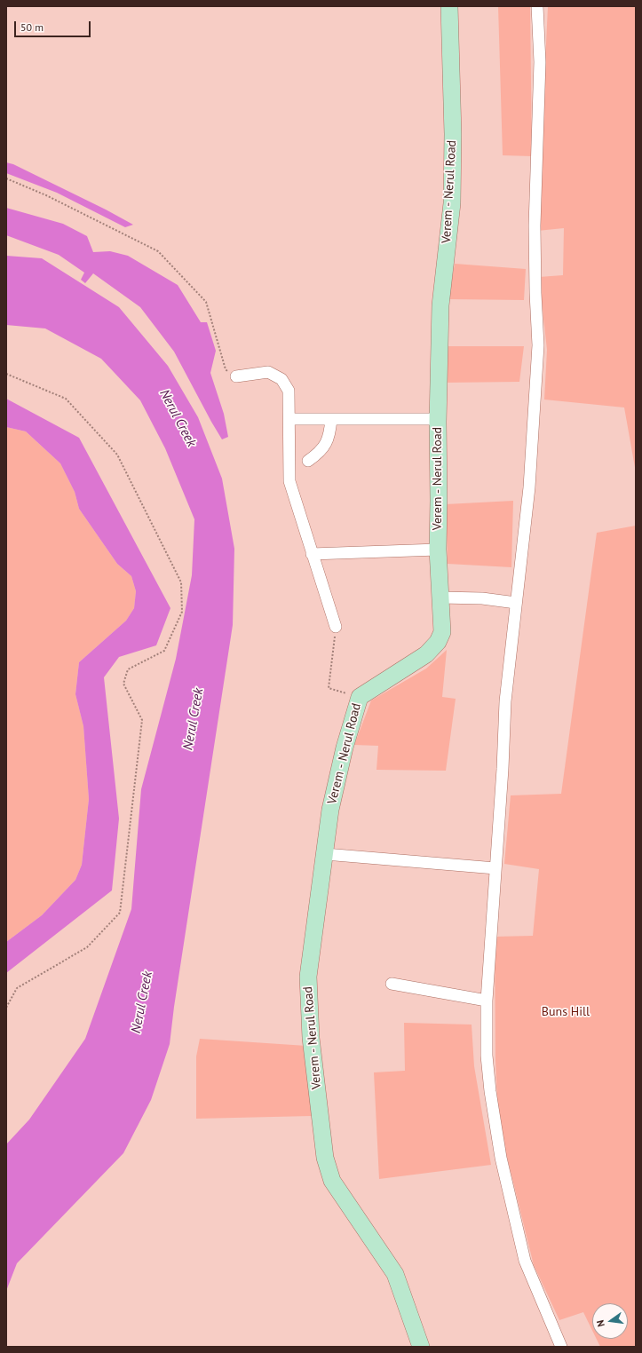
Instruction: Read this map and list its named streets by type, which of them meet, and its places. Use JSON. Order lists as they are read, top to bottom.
{
  "streets": {
    "main road": ["Verem - Nerul Road"]
  },
  "water": ["Nerul Creek"],
  "parks": ["Buns Hill"],
  "scale_bar": "50 m",
  "north": "left"
}
